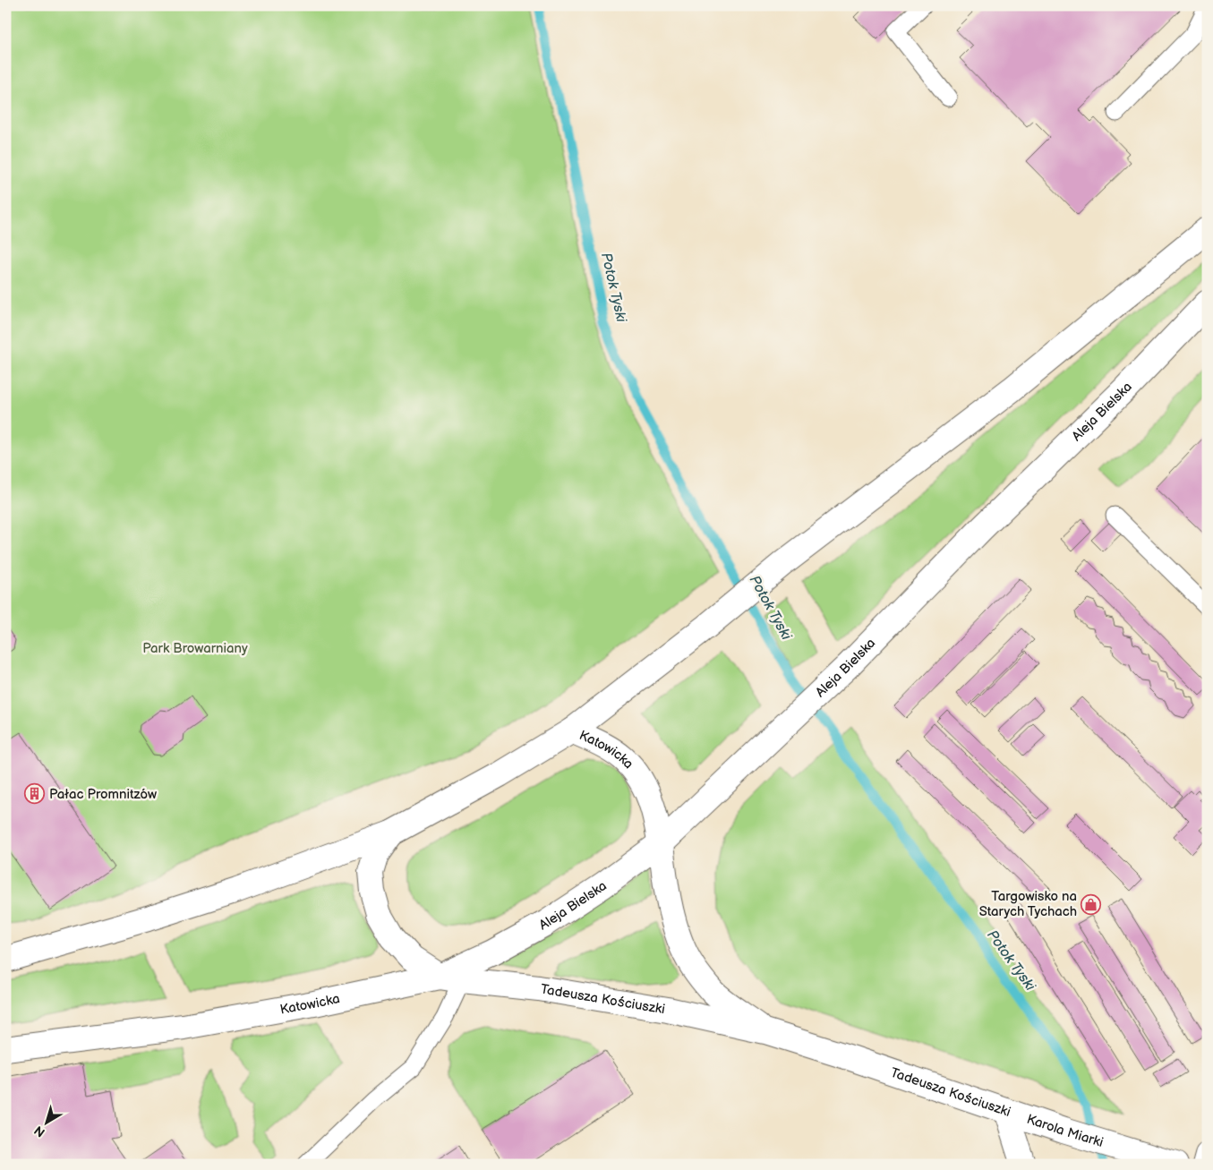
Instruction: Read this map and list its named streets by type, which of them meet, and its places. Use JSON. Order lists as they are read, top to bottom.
{
  "streets": {
    "main road": [
      "Aleja Bielska",
      "Katowicka",
      "Tadeusza Kościuszki",
      "Karola Miarki"
    ]
  },
  "crossings": [
    ["Aleja Bielska", "Katowicka"],
    ["Aleja Bielska", "Tadeusza Kościuszki"],
    ["Katowicka", "Tadeusza Kościuszki"],
    ["Tadeusza Kościuszki", "Karola Miarki"]
  ],
  "water": ["Potok Tyski"],
  "parks": ["Park Browarniany"],
  "places": {
    "building": ["Pałac Promnitzów"],
    "shop": ["Targowisko na Starych Tychach"]
  },
  "north": "bottom left"
}
